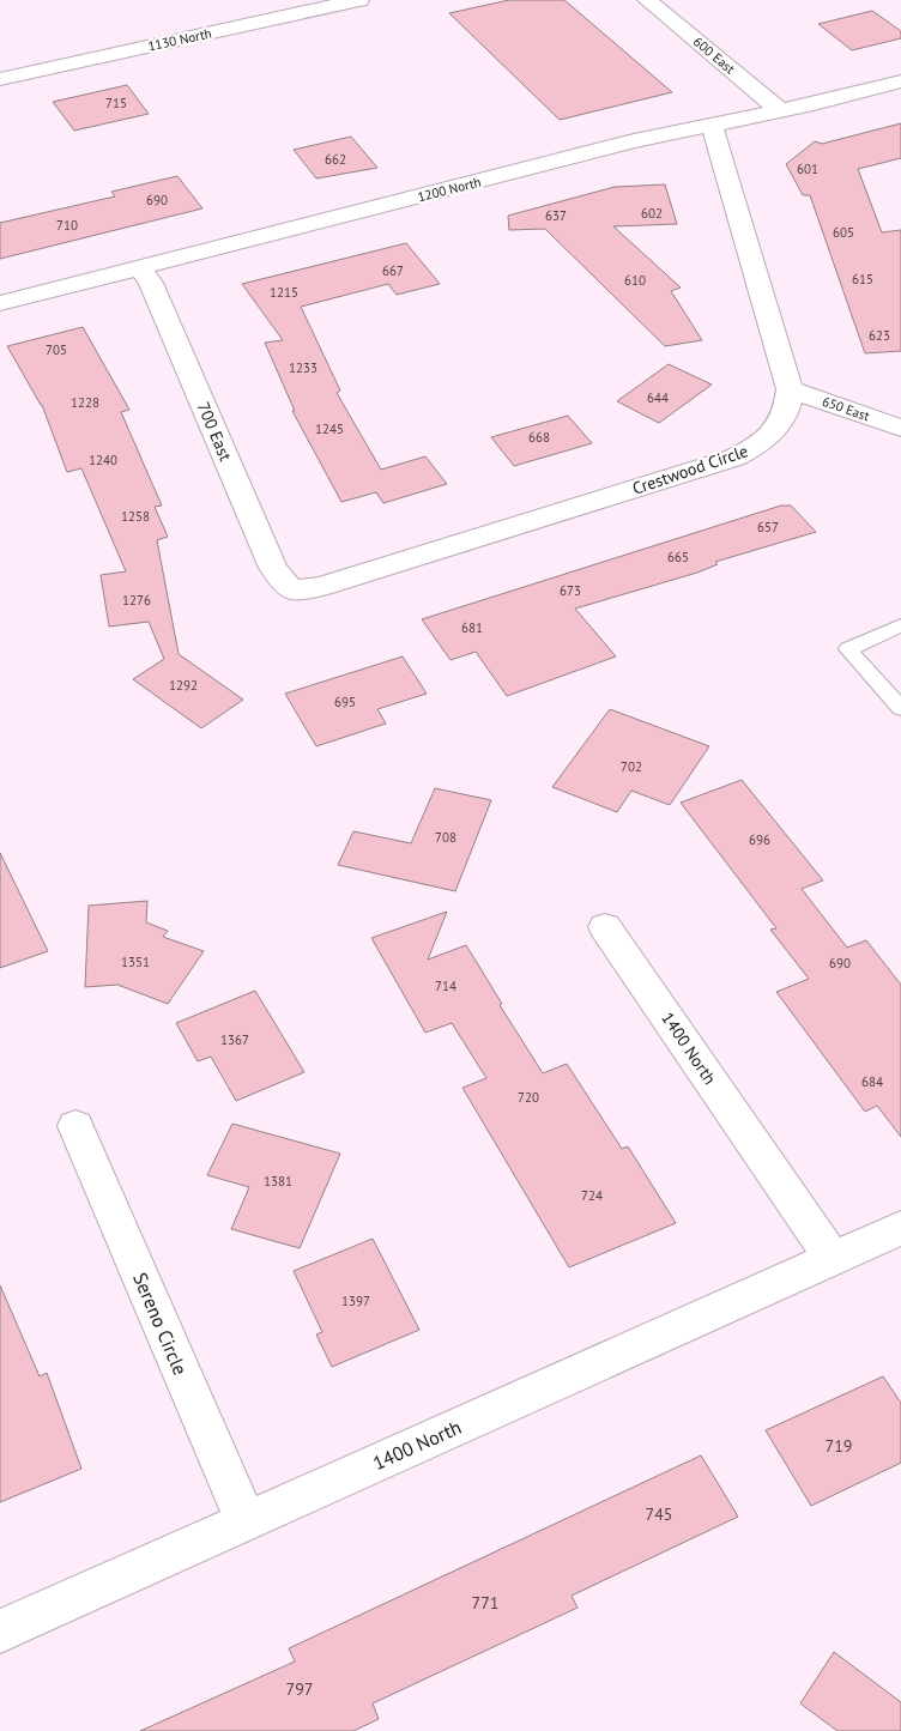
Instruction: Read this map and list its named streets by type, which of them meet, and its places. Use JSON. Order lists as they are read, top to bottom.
{
  "streets": {
    "street": [
      "1130 North",
      "600 East",
      "1200 North",
      "650 East",
      "700 East",
      "Crestwood Circle",
      "1400 North",
      "Sereno Circle"
    ]
  },
  "crossings": [
    ["600 East", "1200 North"],
    ["1200 North", "700 East"],
    ["1200 North", "Crestwood Circle"],
    ["650 East", "Crestwood Circle"],
    ["700 East", "Crestwood Circle"],
    ["1400 North", "Sereno Circle"]
  ],
  "house_numbers": [
    "715",
    "662",
    "601",
    "690",
    "602",
    "637",
    "710",
    "605",
    "667",
    "615",
    "610",
    "1215",
    "623",
    "705",
    "1233",
    "644",
    "1228",
    "1245",
    "668",
    "1240",
    "1258",
    "657",
    "665",
    "673",
    "1276",
    "681",
    "1292",
    "695",
    "702",
    "708",
    "696",
    "1351",
    "690",
    "714",
    "1367",
    "684",
    "720",
    "1381",
    "724",
    "1397",
    "719",
    "745",
    "771",
    "797"
  ]
}
